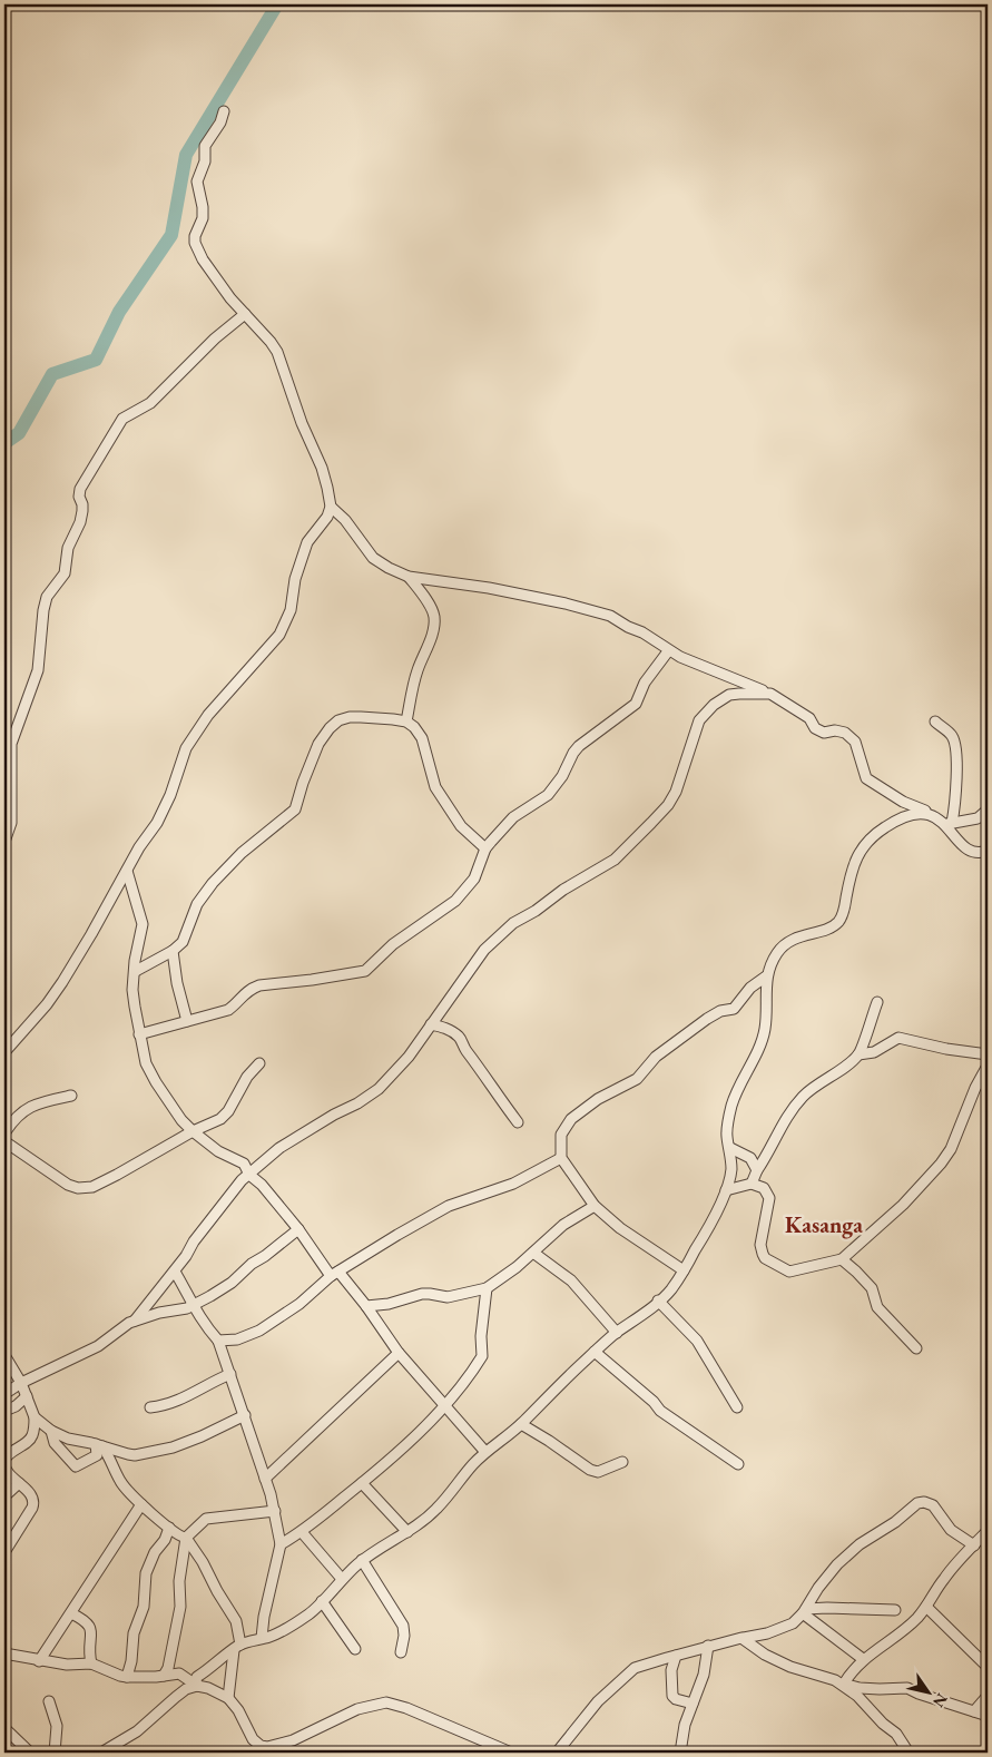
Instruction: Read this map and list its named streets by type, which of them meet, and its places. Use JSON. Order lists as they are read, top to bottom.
{
  "districts": ["Kasanga"],
  "north": "bottom right"
}
